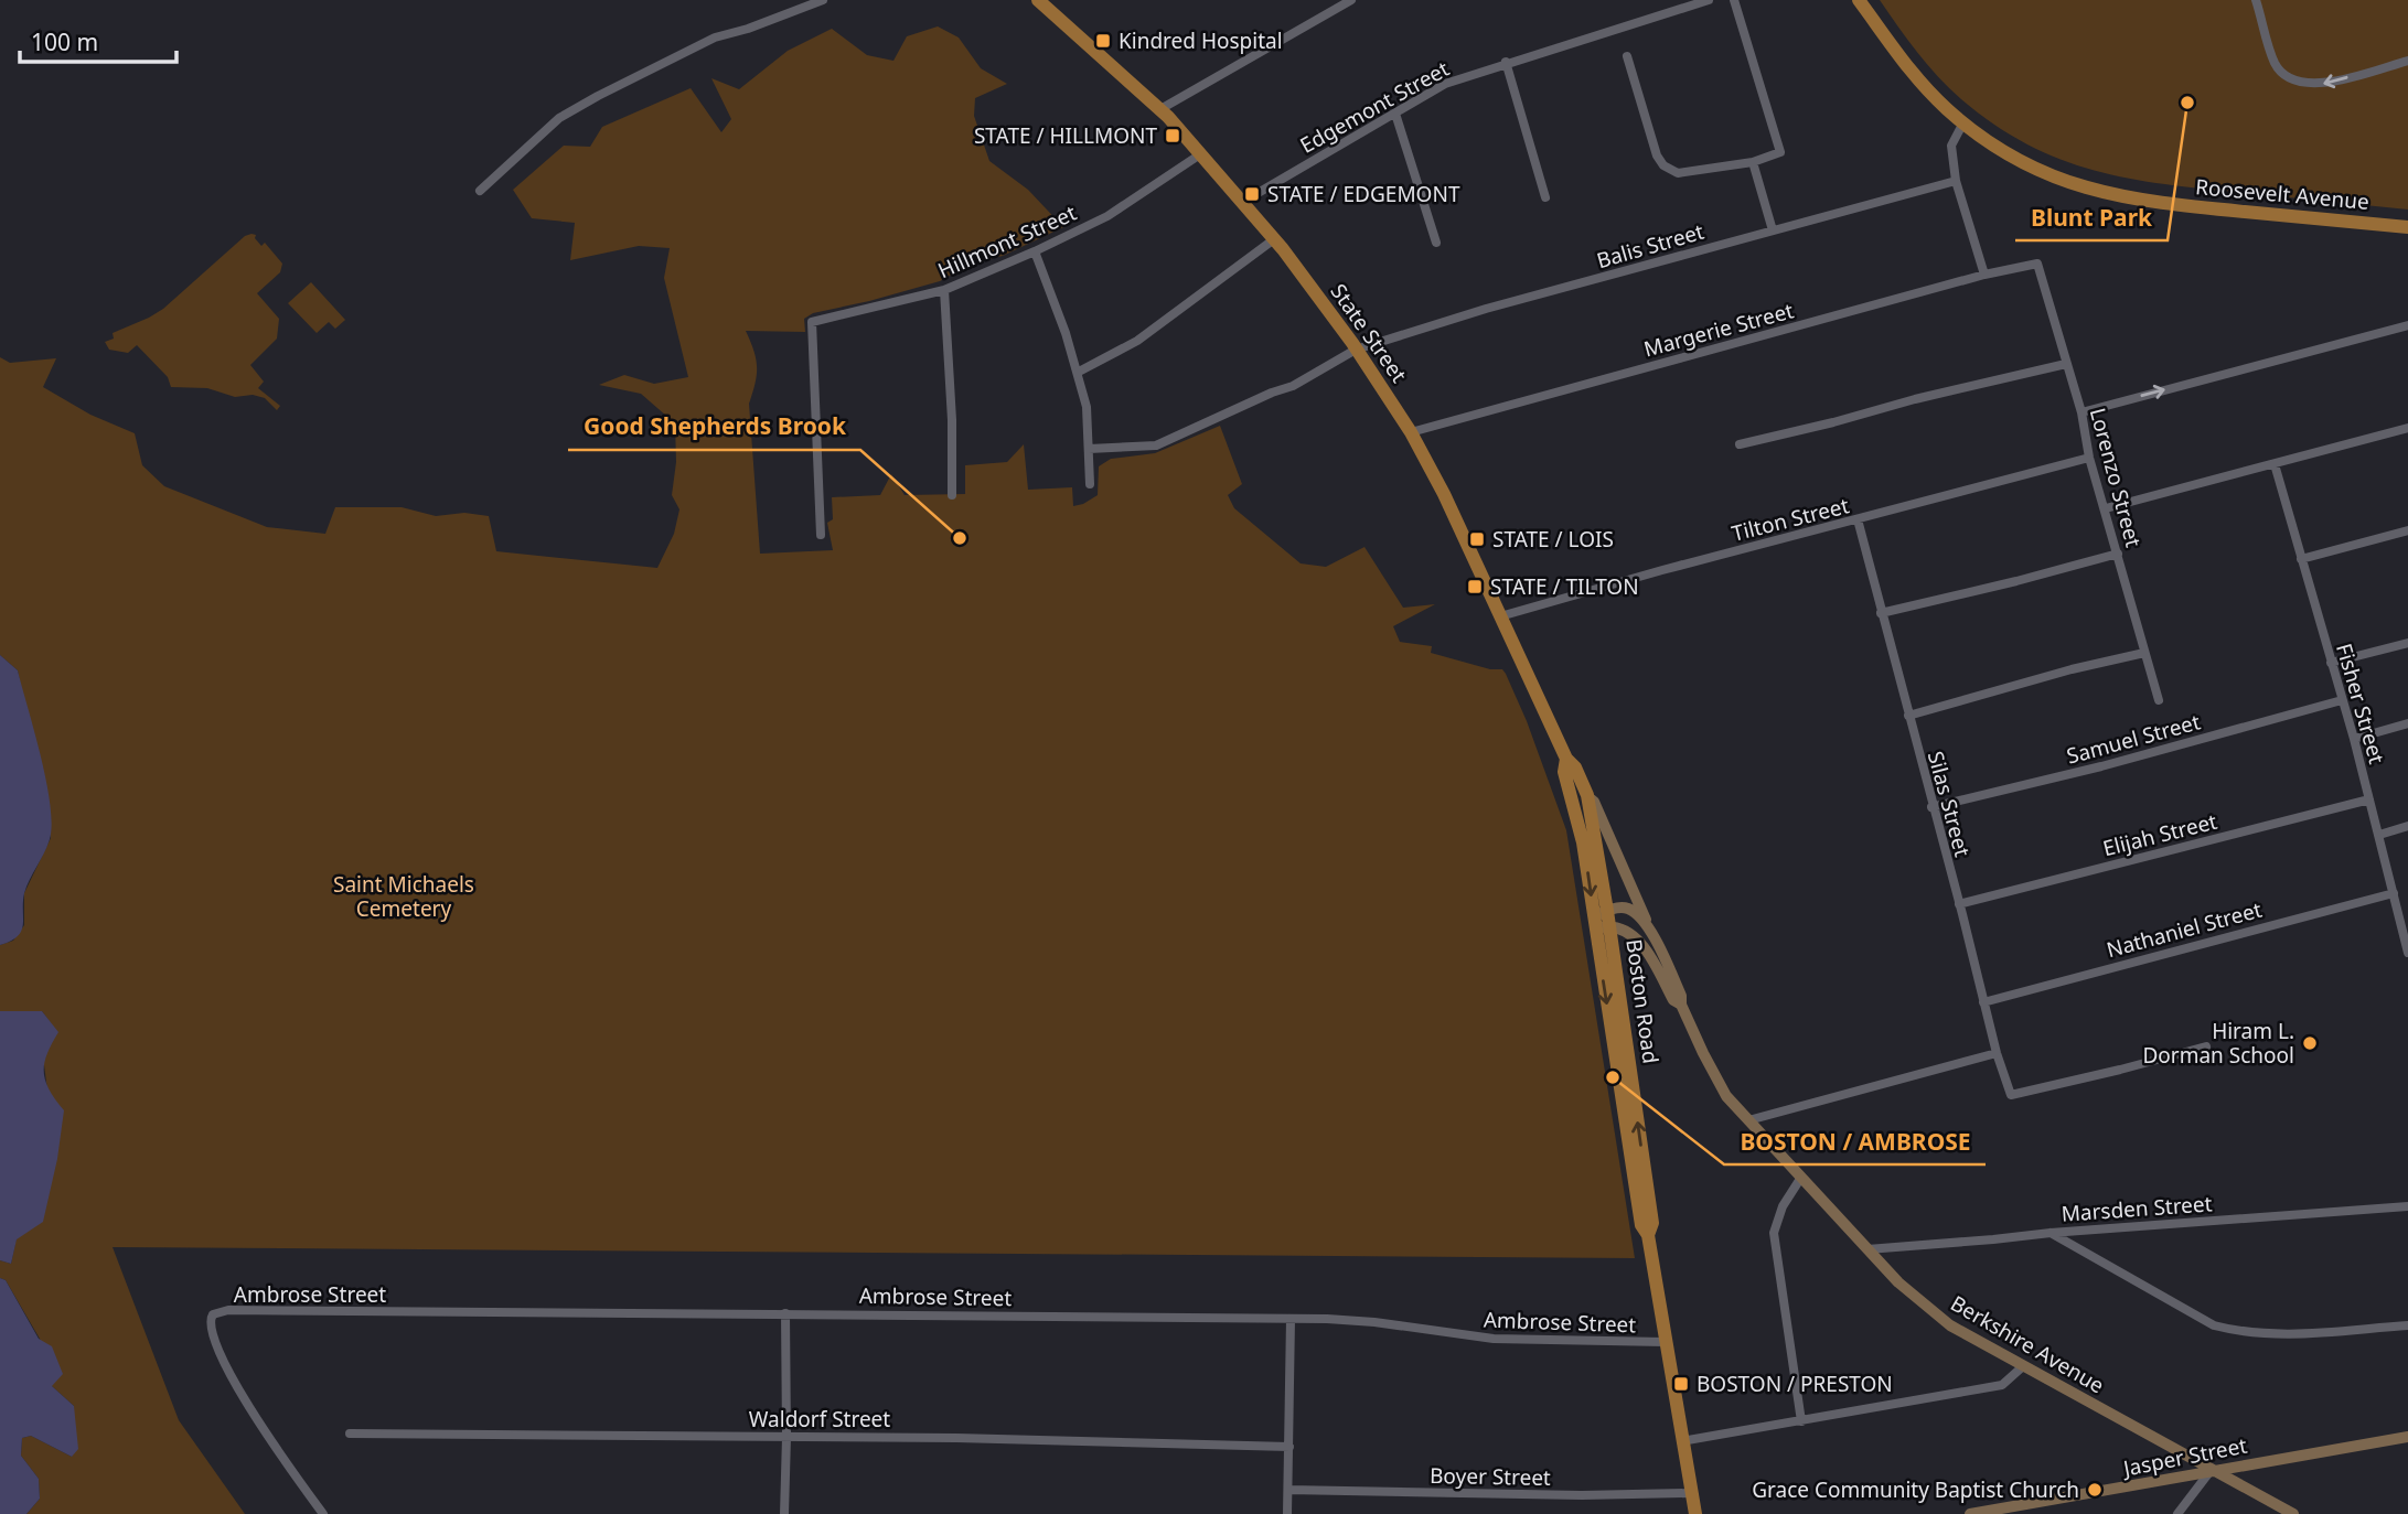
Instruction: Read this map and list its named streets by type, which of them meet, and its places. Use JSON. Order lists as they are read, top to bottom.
{
  "streets": {
    "main road": [
      "Roosevelt Avenue",
      "State Street",
      "Boston Road",
      "Berkshire Avenue",
      "Jasper Street"
    ],
    "street": [
      "Edgemont Street",
      "Hillmont Street",
      "Balis Street",
      "Margerie Street",
      "Lorenzo Street",
      "Tilton Street",
      "Fisher Street",
      "Samuel Street",
      "Silas Street",
      "Elijah Street",
      "Nathaniel Street",
      "Marsden Street",
      "Ambrose Street",
      "Waldorf Street",
      "Boyer Street"
    ]
  },
  "crossings": [
    ["Edgemont Street", "State Street"],
    ["Hillmont Street", "State Street"],
    ["Balis Street", "State Street"],
    ["Margerie Street", "State Street"],
    ["Margerie Street", "Lorenzo Street"],
    ["State Street", "Tilton Street"],
    ["State Street", "Boston Road"],
    ["State Street", "Berkshire Avenue"],
    ["Lorenzo Street", "Tilton Street"],
    ["Tilton Street", "Silas Street"],
    ["Fisher Street", "Samuel Street"],
    ["Fisher Street", "Elijah Street"],
    ["Fisher Street", "Nathaniel Street"],
    ["Samuel Street", "Silas Street"],
    ["Silas Street", "Elijah Street"],
    ["Silas Street", "Nathaniel Street"],
    ["Boston Road", "Ambrose Street"],
    ["Boston Road", "Berkshire Avenue"],
    ["Boston Road", "Boyer Street"],
    ["Marsden Street", "Berkshire Avenue"],
    ["Berkshire Avenue", "Jasper Street"]
  ],
  "parks": ["Saint Michaels Cemetery"],
  "places": {
    "transit": [
      "Kindred Hospital",
      "STATE / HILLMONT",
      "STATE / EDGEMONT",
      "STATE / LOIS",
      "STATE / TILTON",
      "BOSTON / PRESTON"
    ],
    "other": [
      "Blunt Park",
      "Good Shepherds Brook",
      "Hiram L. Dorman School",
      "BOSTON / AMBROSE",
      "Grace Community Baptist Church"
    ]
  },
  "scale_bar": "100 m"
}
